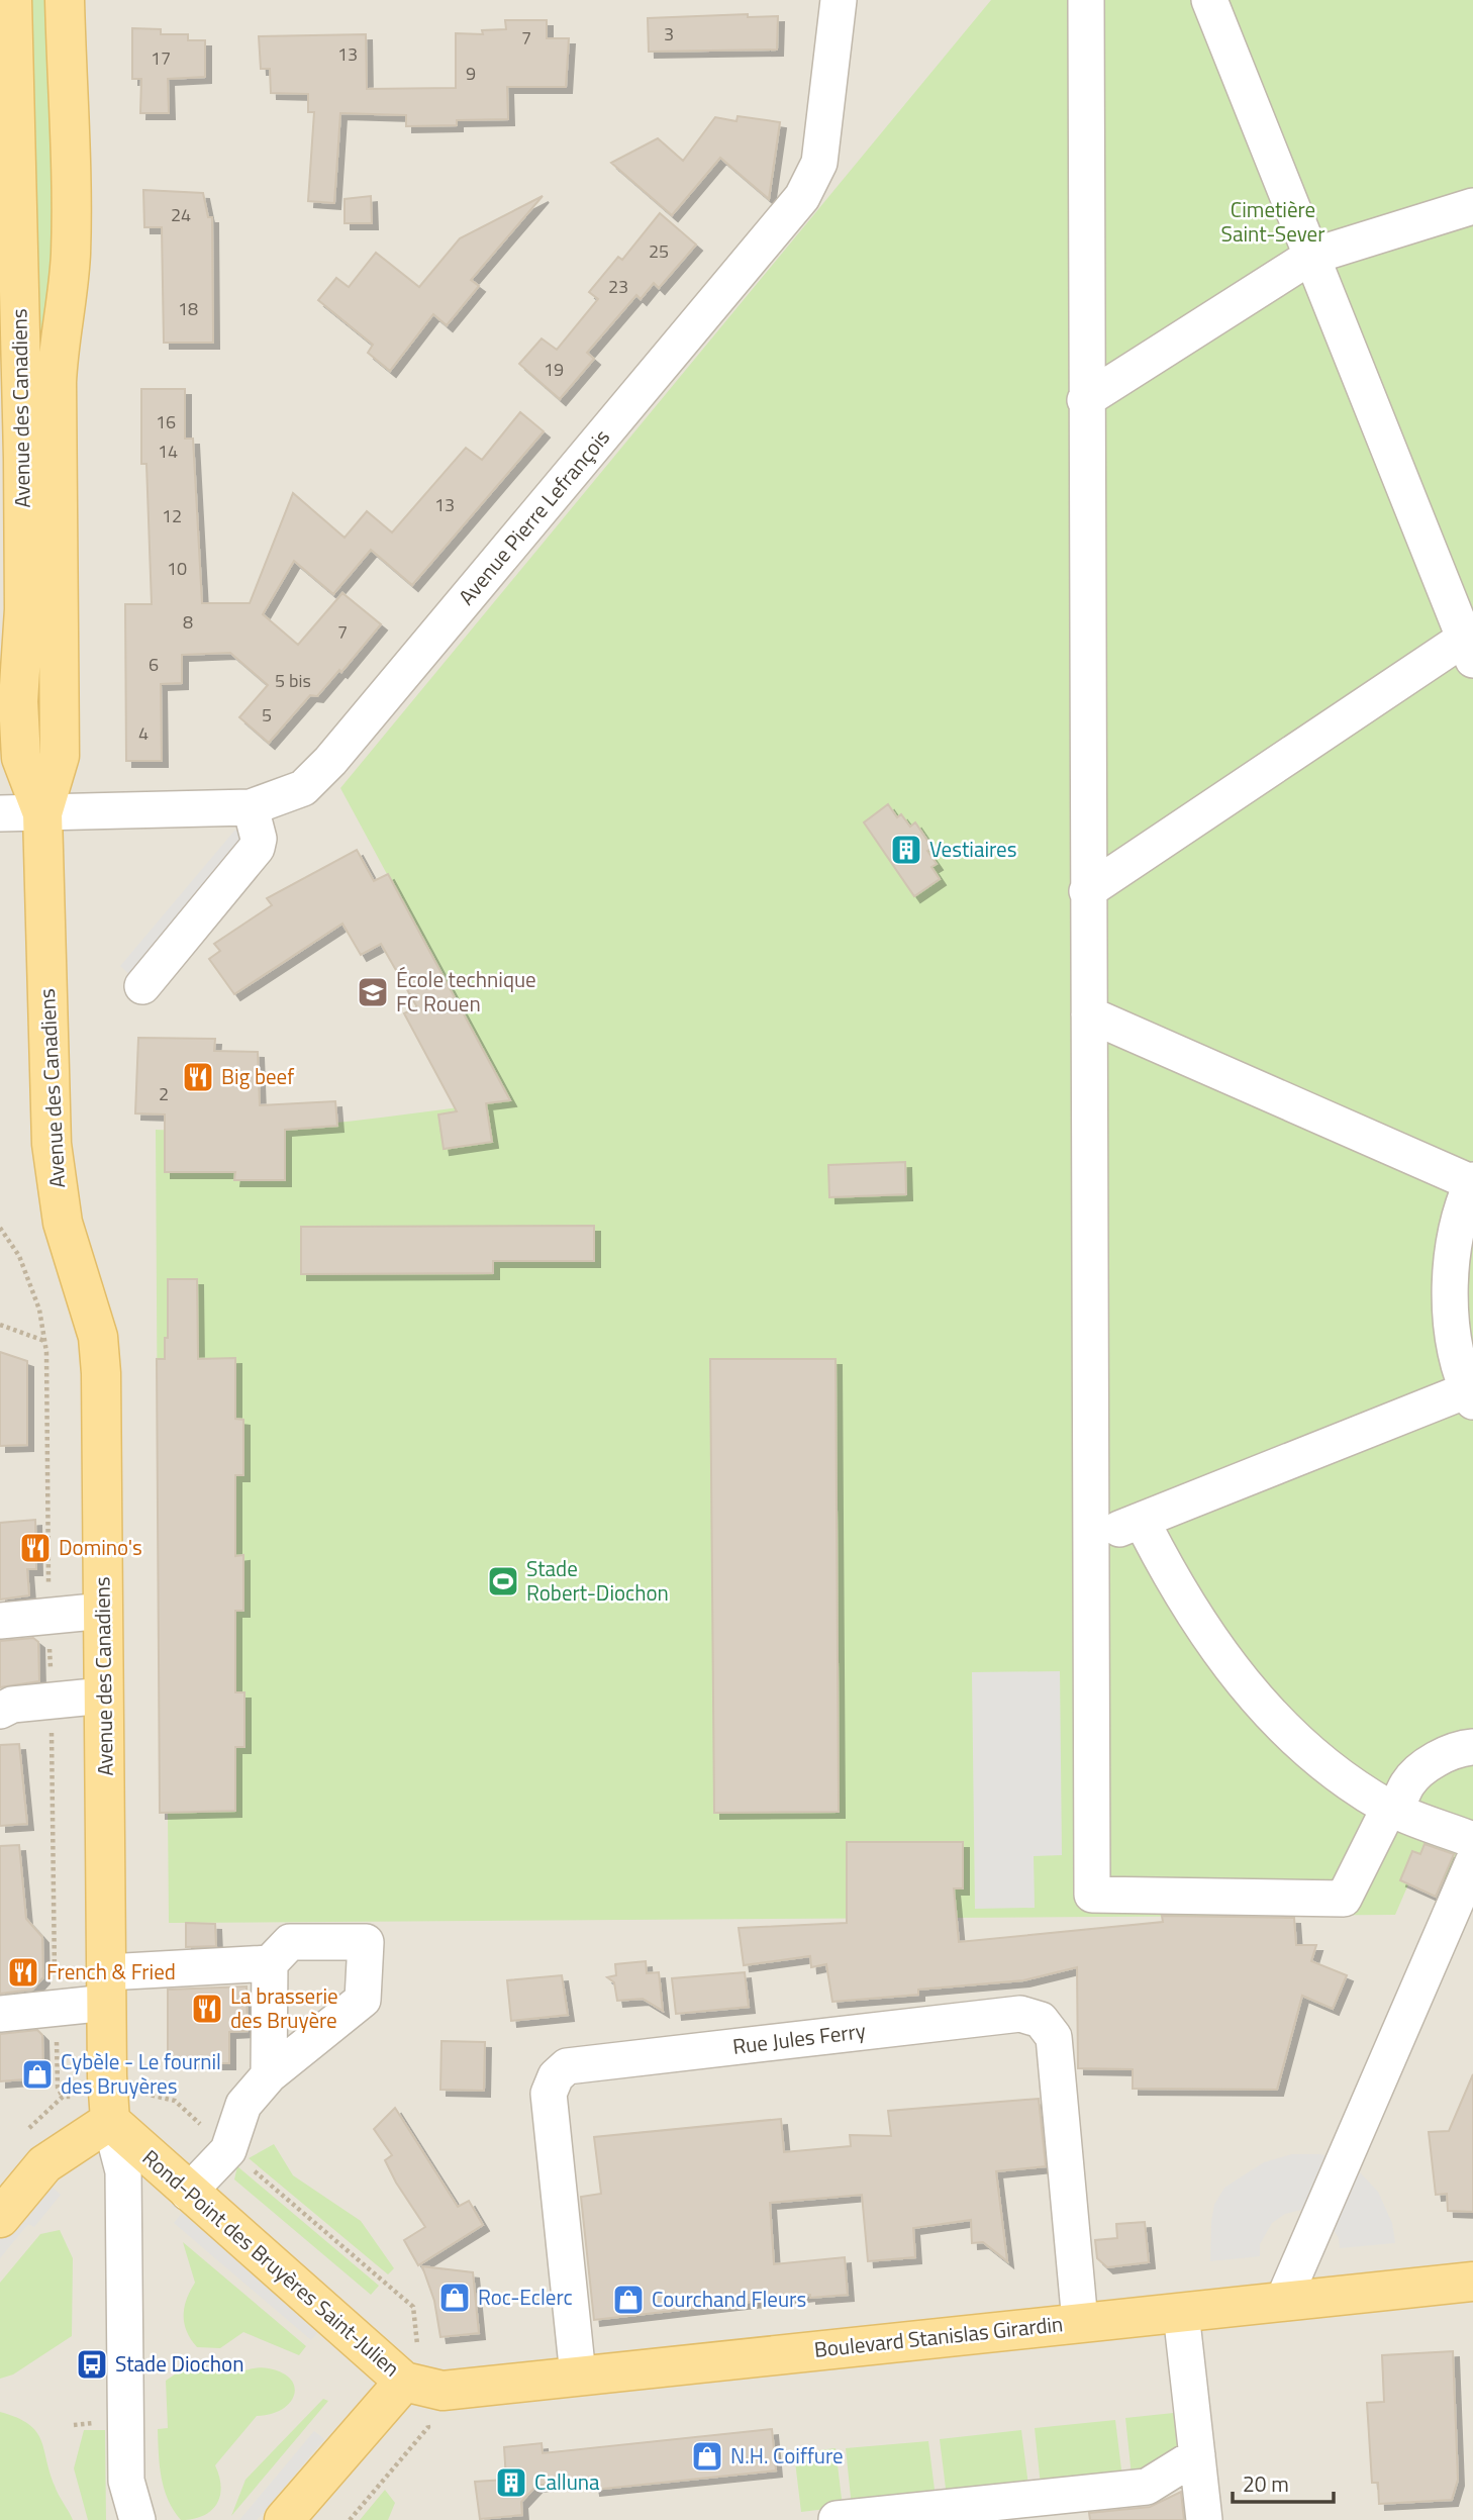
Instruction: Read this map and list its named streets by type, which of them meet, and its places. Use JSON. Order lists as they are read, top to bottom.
{
  "streets": {
    "main road": ["Avenue des Canadiens", "Rond-Point des Bruyères Saint-Julien", "Boulevard Stanislas Girardin"],
    "street": ["Avenue Pierre Lefrançois", "Rue Jules Ferry"]
  },
  "crossings": [
    ["Avenue des Canadiens", "Avenue Pierre Lefrançois"],
    ["Avenue des Canadiens", "Rond-Point des Bruyères Saint-Julien"],
    ["Rue Jules Ferry", "Boulevard Stanislas Girardin"],
    ["Rond-Point des Bruyères Saint-Julien", "Boulevard Stanislas Girardin"]
  ],
  "parks": ["Cimetière Saint-Sever"],
  "places": {
    "building": ["Vestiaires", "Calluna"],
    "school or university": ["École technique FC Rouen"],
    "restaurant": [
      "Big beef",
      "Domino's",
      "French & Fried",
      "La brasserie des Bruyère"
    ],
    "sports": ["Stade Robert-Diochon"],
    "shop": [
      "Cybèle - Le fournil des Bruyères",
      "Roc-Eclerc",
      "Courchand Fleurs",
      "N.H. Coiffure"
    ],
    "bus stop": ["Stade Diochon"]
  },
  "house_numbers": [
    "3",
    "7",
    "13",
    "17",
    "9",
    "24",
    "25",
    "23",
    "18",
    "19",
    "16",
    "14",
    "13",
    "12",
    "10",
    "8",
    "7",
    "6",
    "5 bis",
    "5",
    "4",
    "2"
  ],
  "scale_bar": "20 m"
}
